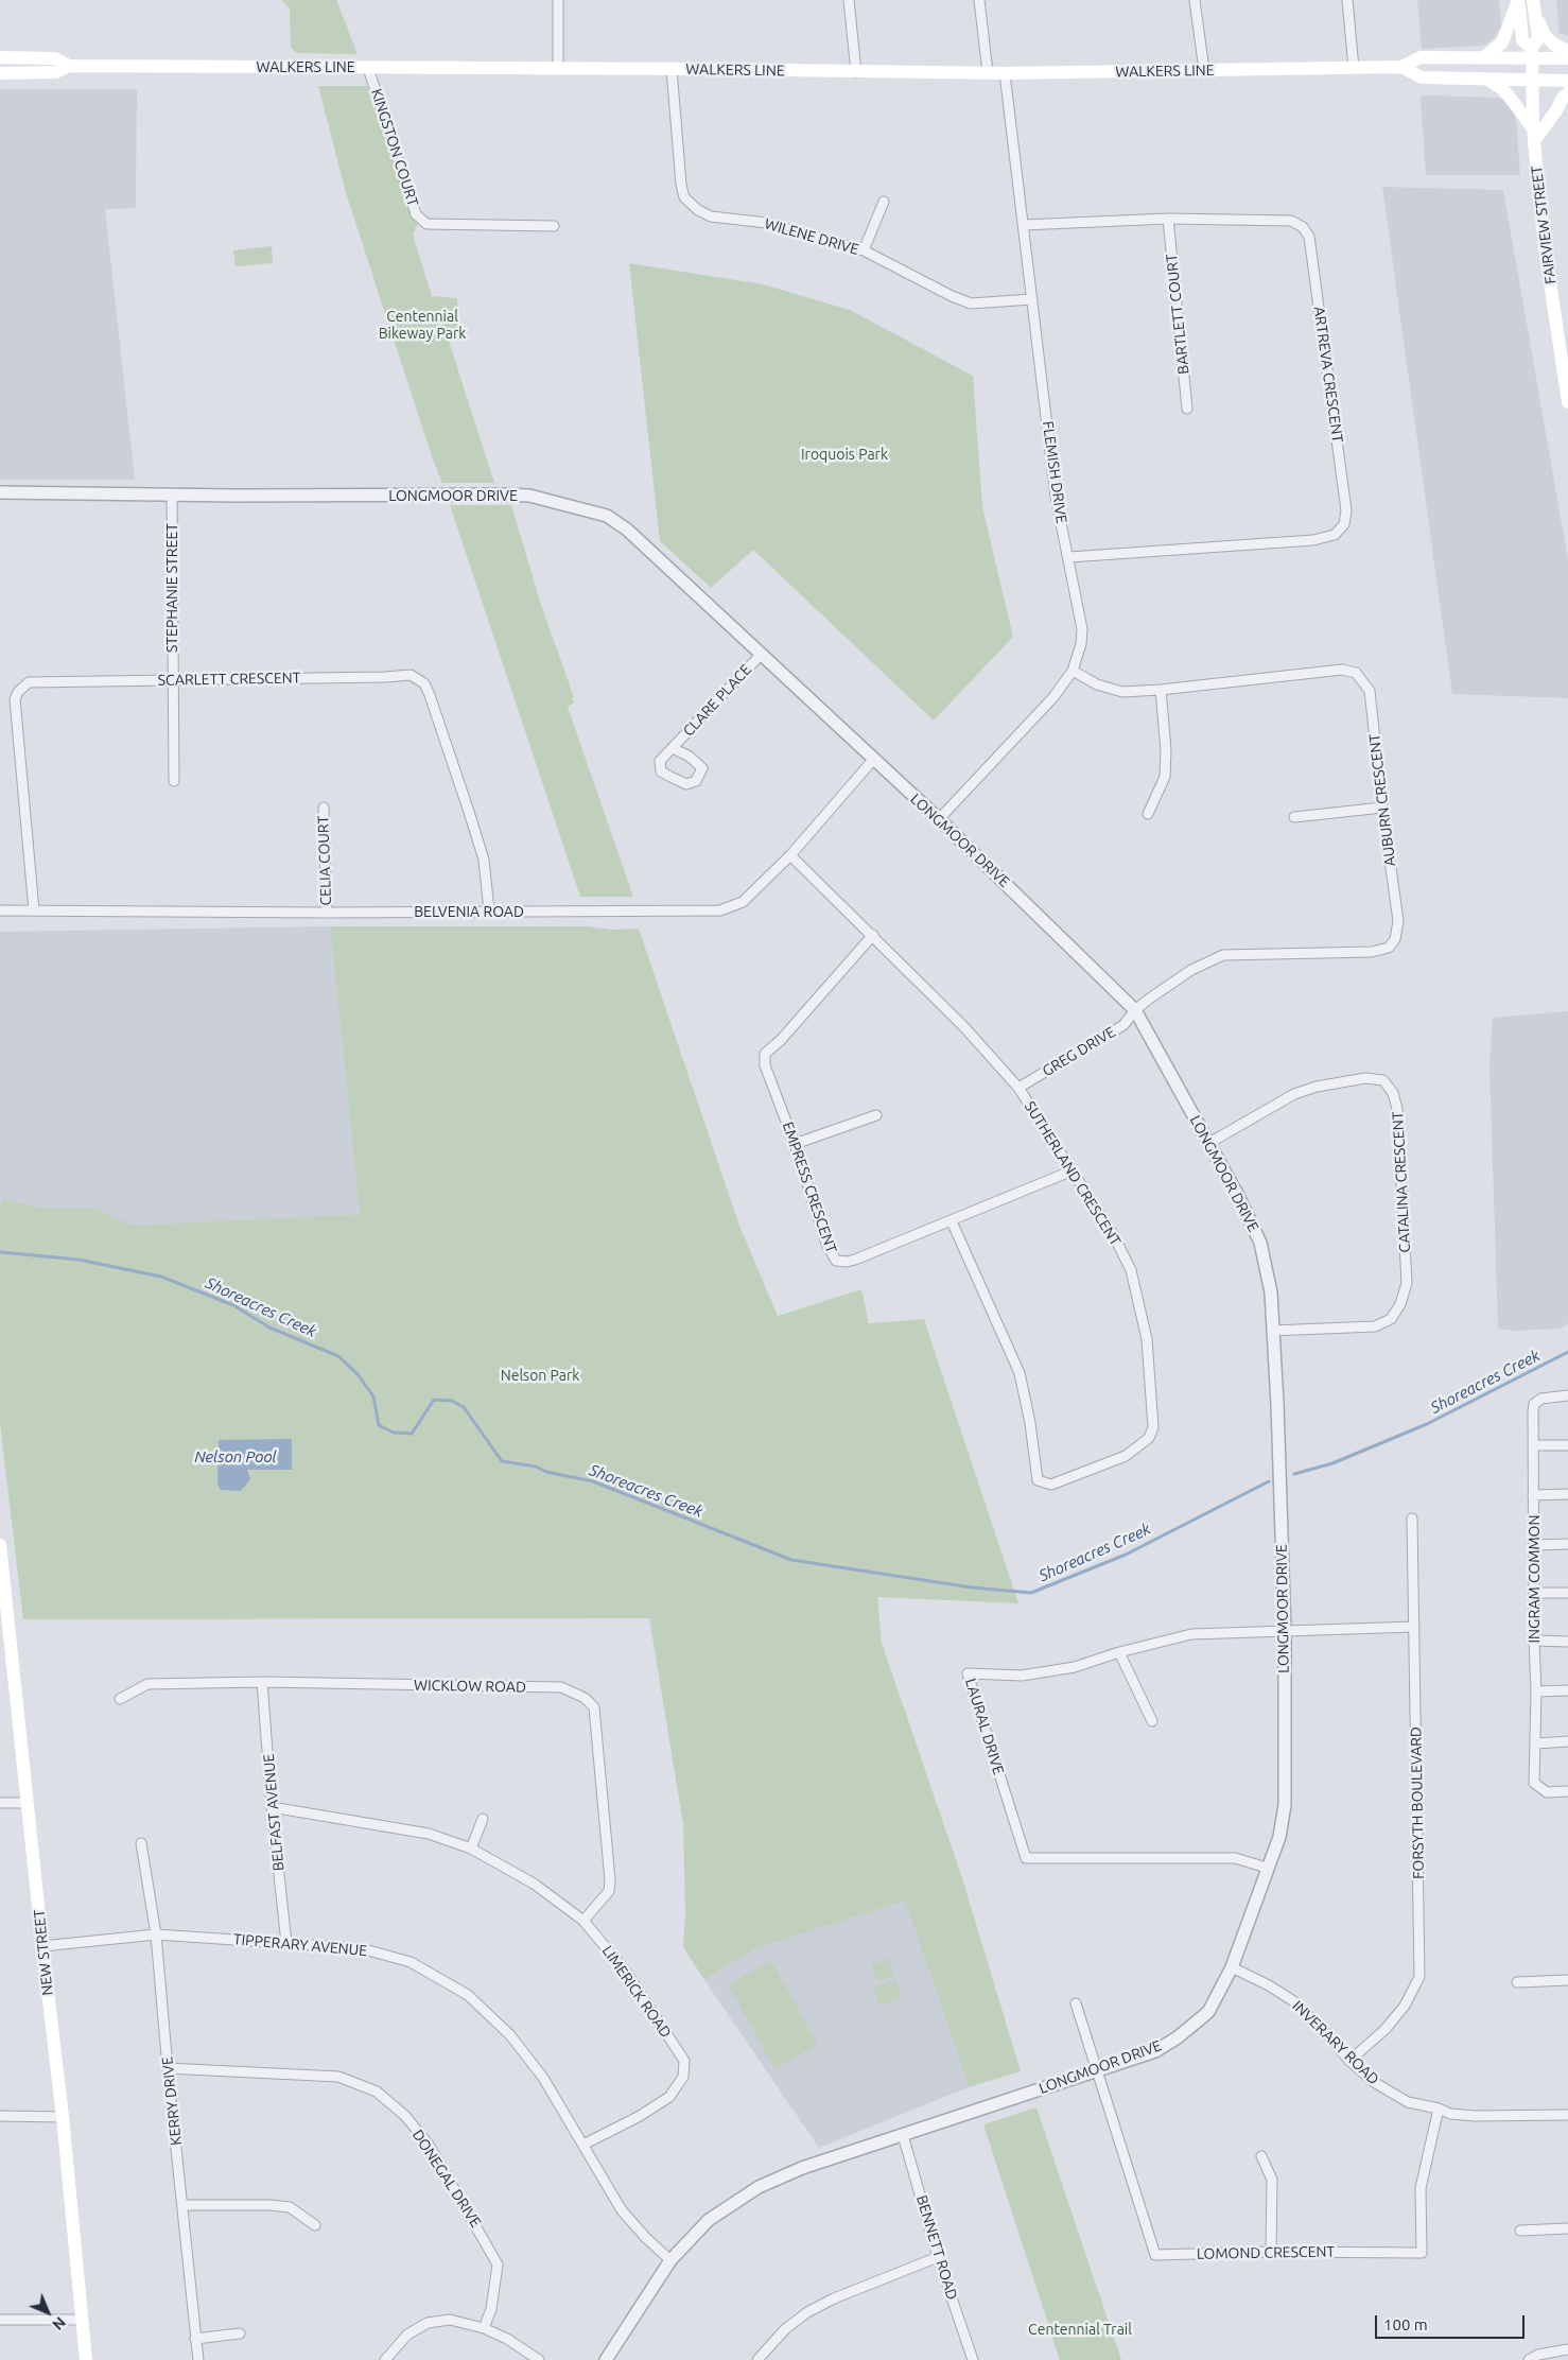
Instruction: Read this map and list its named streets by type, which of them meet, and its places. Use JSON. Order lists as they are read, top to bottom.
{
  "streets": {
    "main road": ["WALKERS LINE", "FAIRVIEW STREET", "NEW STREET"],
    "street": [
      "KINGSTON COURT",
      "WILENE DRIVE",
      "BARTLETT COURT",
      "ARTREVA CRESCENT",
      "FLEMISH DRIVE",
      "LONGMOOR DRIVE",
      "STEPHANIE STREET",
      "SCARLETT CRESCENT",
      "CLARE PLACE",
      "AUBURN CRESCENT",
      "CELIA COURT",
      "BELVENIA ROAD",
      "GREG DRIVE",
      "SUTHERLAND CRESCENT",
      "CATALINA CRESCENT",
      "EMPRESS CRESCENT",
      "INGRAM COMMON",
      "WICKLOW ROAD",
      "LAURAL DRIVE",
      "FORSYTH BOULEVARD",
      "BELFAST AVENUE",
      "TIPPERARY AVENUE",
      "LIMERICK ROAD",
      "INVERARY ROAD",
      "KERRY DRIVE",
      "DONEGAL DRIVE",
      "BENNETT ROAD",
      "LOMOND CRESCENT"
    ]
  },
  "crossings": [
    ["WALKERS LINE", "KINGSTON COURT"],
    ["WALKERS LINE", "FAIRVIEW STREET"],
    ["WALKERS LINE", "WILENE DRIVE"],
    ["WALKERS LINE", "FLEMISH DRIVE"],
    ["WILENE DRIVE", "FLEMISH DRIVE"],
    ["BARTLETT COURT", "ARTREVA CRESCENT"],
    ["ARTREVA CRESCENT", "FLEMISH DRIVE"],
    ["FLEMISH DRIVE", "LONGMOOR DRIVE"],
    ["FLEMISH DRIVE", "AUBURN CRESCENT"],
    ["LONGMOOR DRIVE", "STEPHANIE STREET"],
    ["LONGMOOR DRIVE", "CLARE PLACE"],
    ["LONGMOOR DRIVE", "AUBURN CRESCENT"],
    ["LONGMOOR DRIVE", "BELVENIA ROAD"],
    ["LONGMOOR DRIVE", "GREG DRIVE"],
    ["LONGMOOR DRIVE", "CATALINA CRESCENT"],
    ["LONGMOOR DRIVE", "LAURAL DRIVE"],
    ["LONGMOOR DRIVE", "TIPPERARY AVENUE"],
    ["LONGMOOR DRIVE", "INVERARY ROAD"],
    ["LONGMOOR DRIVE", "BENNETT ROAD"],
    ["LONGMOOR DRIVE", "LOMOND CRESCENT"],
    ["STEPHANIE STREET", "SCARLETT CRESCENT"],
    ["SCARLETT CRESCENT", "BELVENIA ROAD"],
    ["AUBURN CRESCENT", "GREG DRIVE"],
    ["CELIA COURT", "BELVENIA ROAD"],
    ["BELVENIA ROAD", "SUTHERLAND CRESCENT"],
    ["GREG DRIVE", "SUTHERLAND CRESCENT"],
    ["SUTHERLAND CRESCENT", "EMPRESS CRESCENT"],
    ["WICKLOW ROAD", "BELFAST AVENUE"],
    ["WICKLOW ROAD", "LIMERICK ROAD"],
    ["LAURAL DRIVE", "FORSYTH BOULEVARD"],
    ["FORSYTH BOULEVARD", "INVERARY ROAD"],
    ["BELFAST AVENUE", "TIPPERARY AVENUE"],
    ["BELFAST AVENUE", "LIMERICK ROAD"],
    ["TIPPERARY AVENUE", "NEW STREET"],
    ["TIPPERARY AVENUE", "LIMERICK ROAD"],
    ["TIPPERARY AVENUE", "KERRY DRIVE"],
    ["INVERARY ROAD", "LOMOND CRESCENT"],
    ["KERRY DRIVE", "DONEGAL DRIVE"]
  ],
  "water": ["Shoreacres Creek", "Nelson Pool"],
  "parks": [
    "Centennial Bikeway Park",
    "Iroquois Park",
    "Nelson Park",
    "Centennial Trail"
  ],
  "scale_bar": "100 m",
  "north": "bottom right"
}
